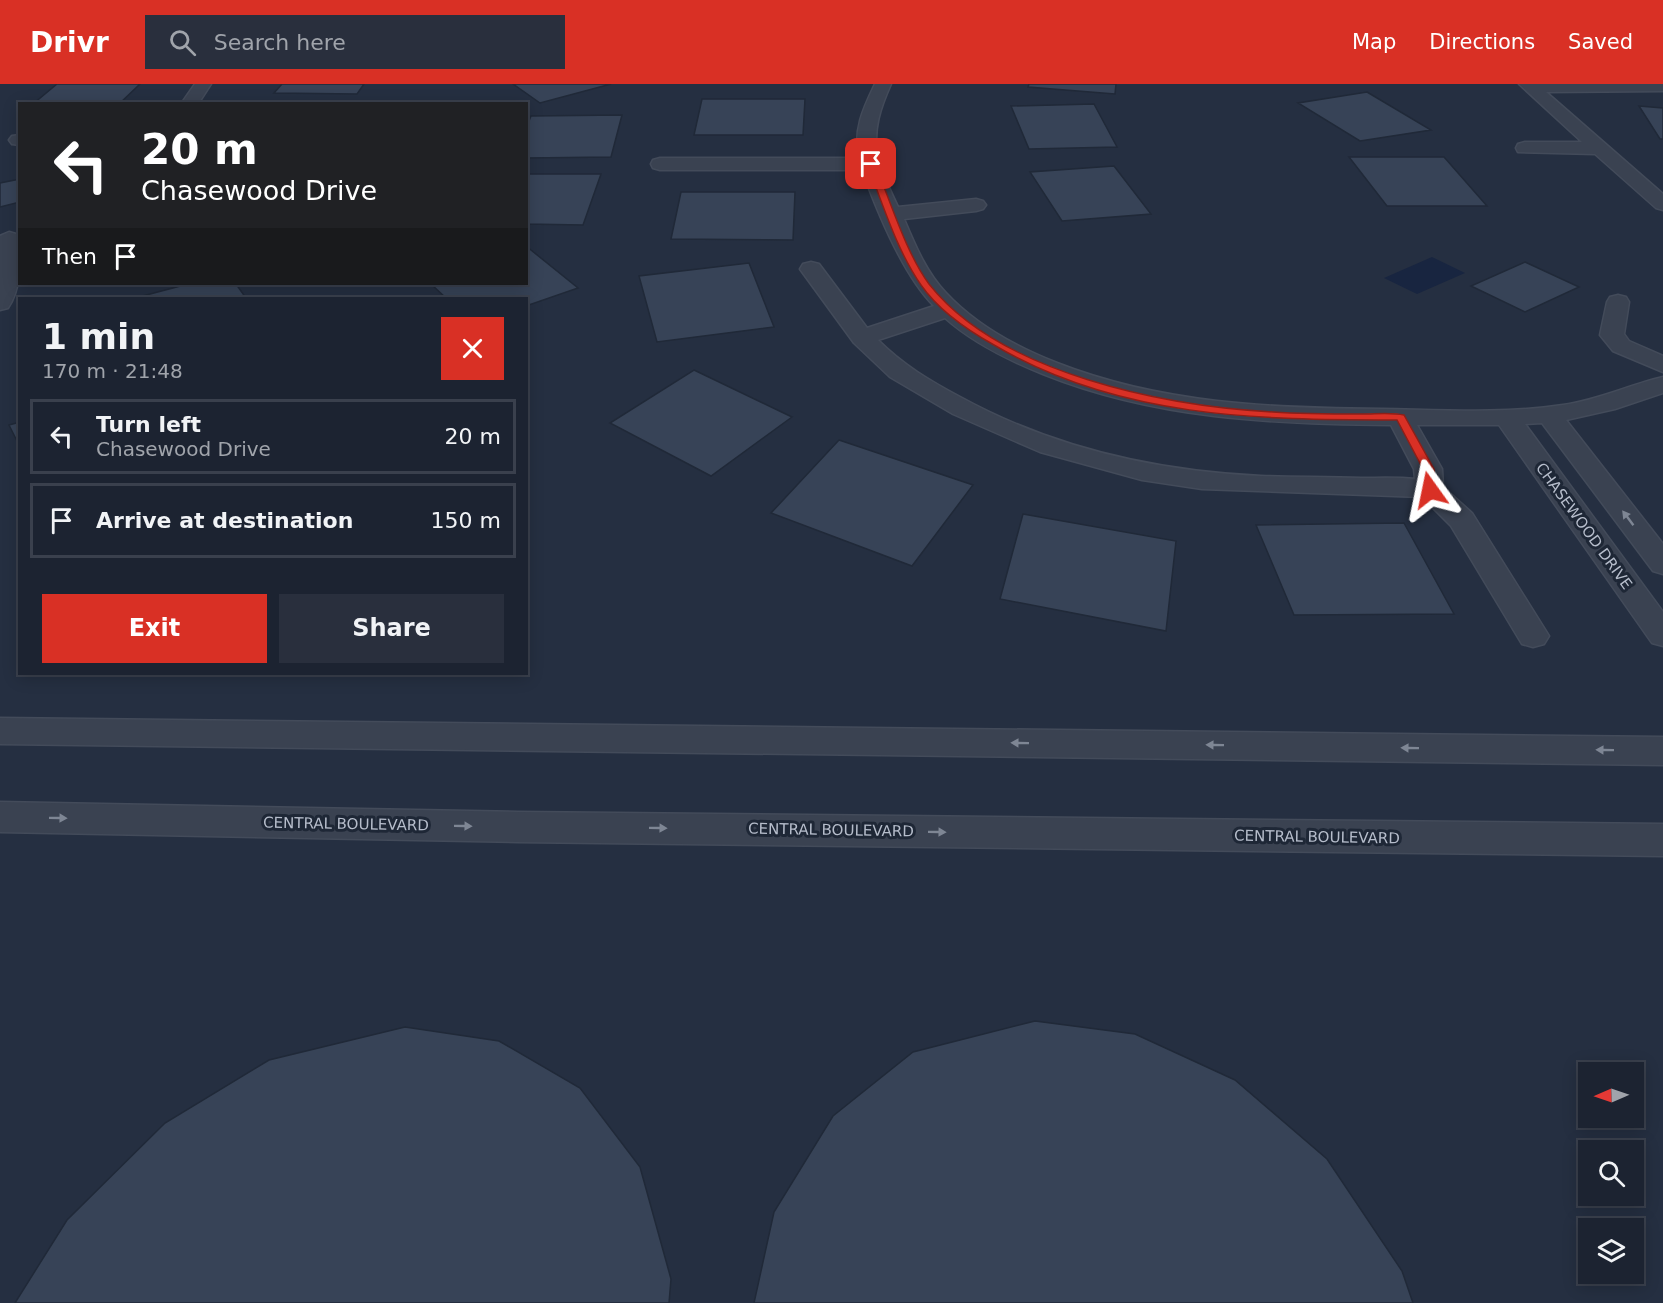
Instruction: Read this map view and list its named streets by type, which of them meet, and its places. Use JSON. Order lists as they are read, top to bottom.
{
  "streets": {
    "street": ["CHASEWOOD DRIVE", "CENTRAL BOULEVARD"]
  },
  "north": "left",
  "page": {
    "header": "Drivr",
    "search": "Search here",
    "nav": ["Map", "Directions", "Saved"],
    "turn": ["20 m", "Chasewood Drive"],
    "then": "Then",
    "heading": ["1 min", "170 m · 21:48"],
    "list": [
      {
        "name": "Turn left",
        "note": "Chasewood Drive",
        "value": "20 m"
      },
      {
        "name": "Arrive at destination",
        "value": "150 m"
      }
    ],
    "buttons": ["Exit", "Share"]
  }
}
